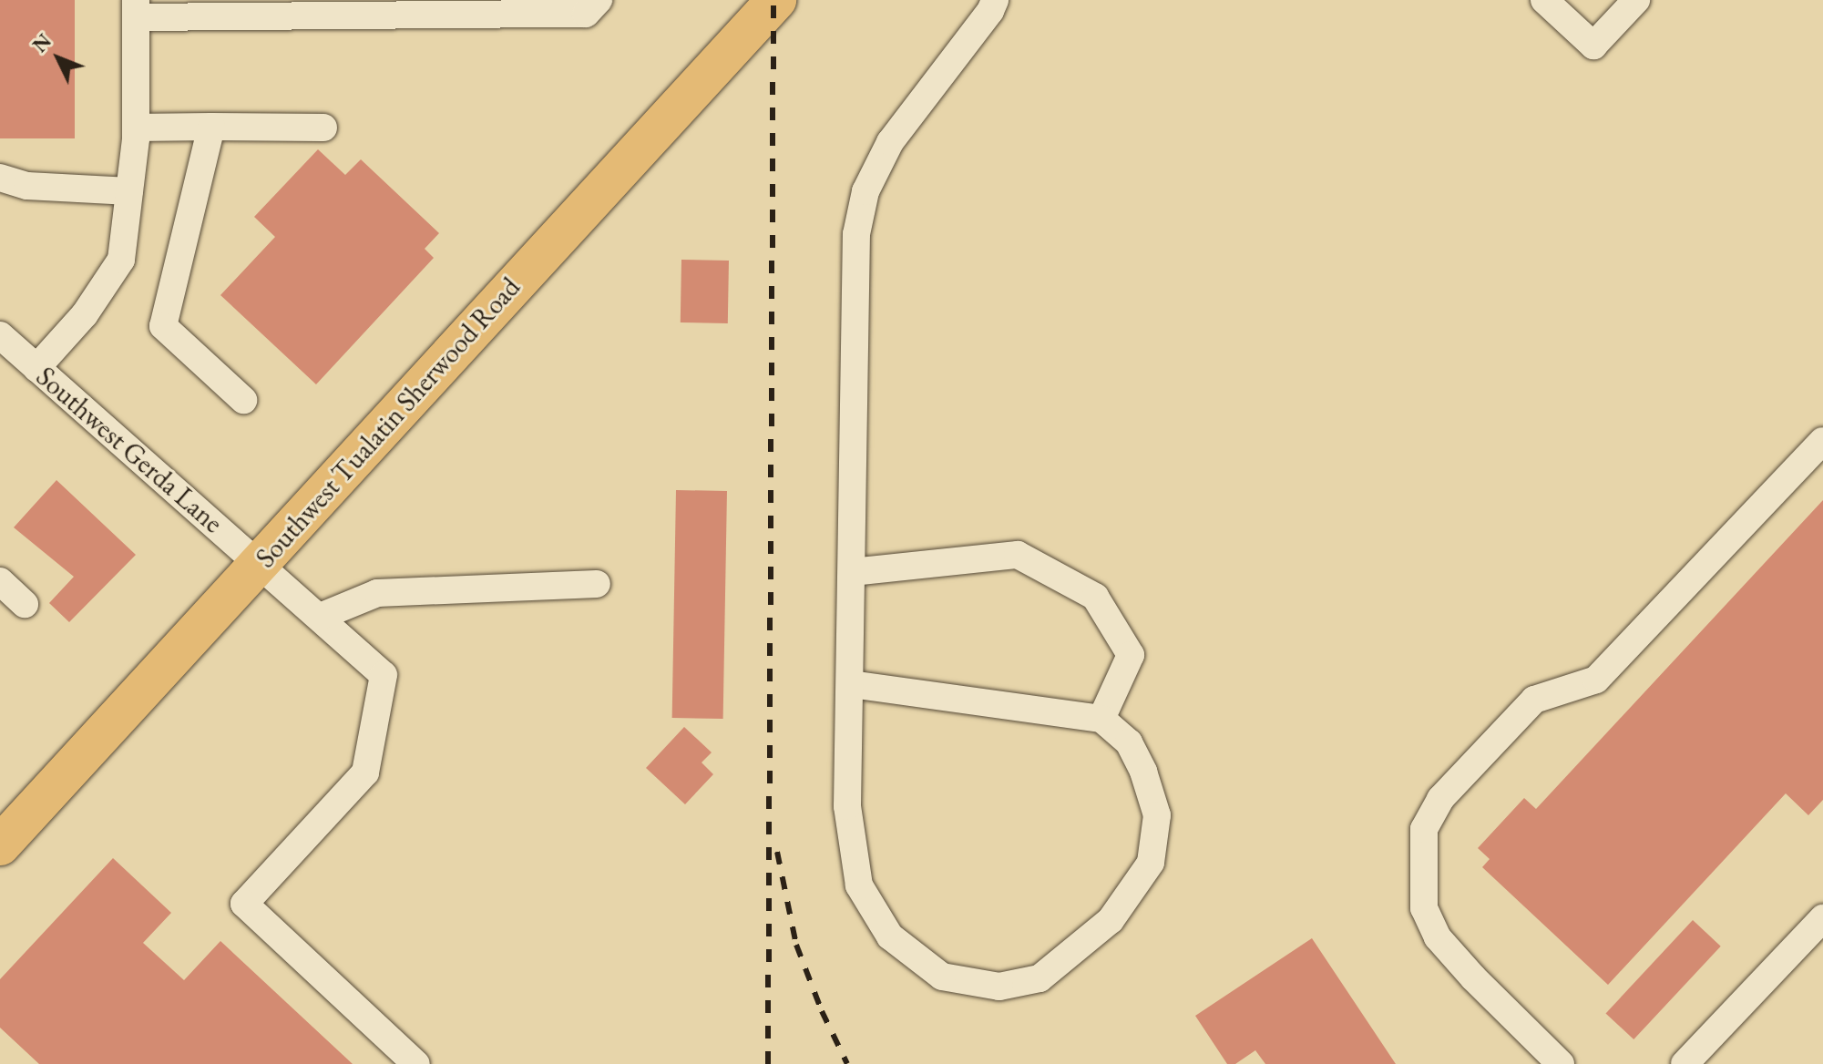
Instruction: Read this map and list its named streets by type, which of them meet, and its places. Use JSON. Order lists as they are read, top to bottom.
{
  "streets": {
    "highway": ["Southwest Tualatin Sherwood Road"],
    "street": ["Southwest Gerda Lane"]
  },
  "crossings": [
    ["Southwest Tualatin Sherwood Road", "Southwest Gerda Lane"]
  ],
  "north": "top left"
}
